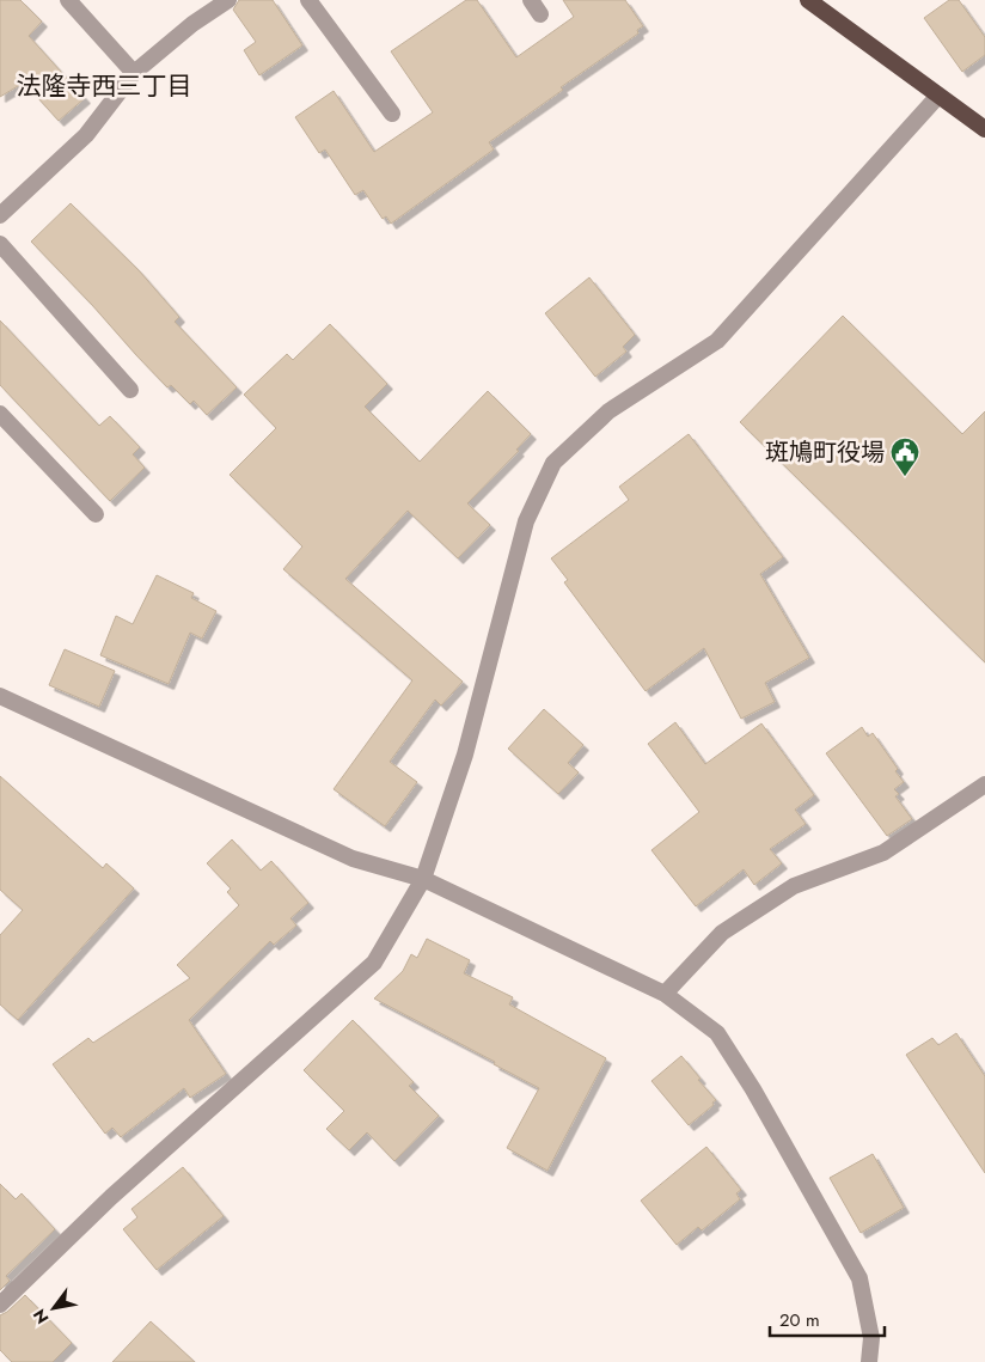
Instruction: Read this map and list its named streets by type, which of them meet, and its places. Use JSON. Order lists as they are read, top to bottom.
{
  "districts": ["法隆寺西三丁目"],
  "places": {
    "public building": ["斑鳩町役場"]
  },
  "scale_bar": "20 m",
  "north": "bottom left"
}
